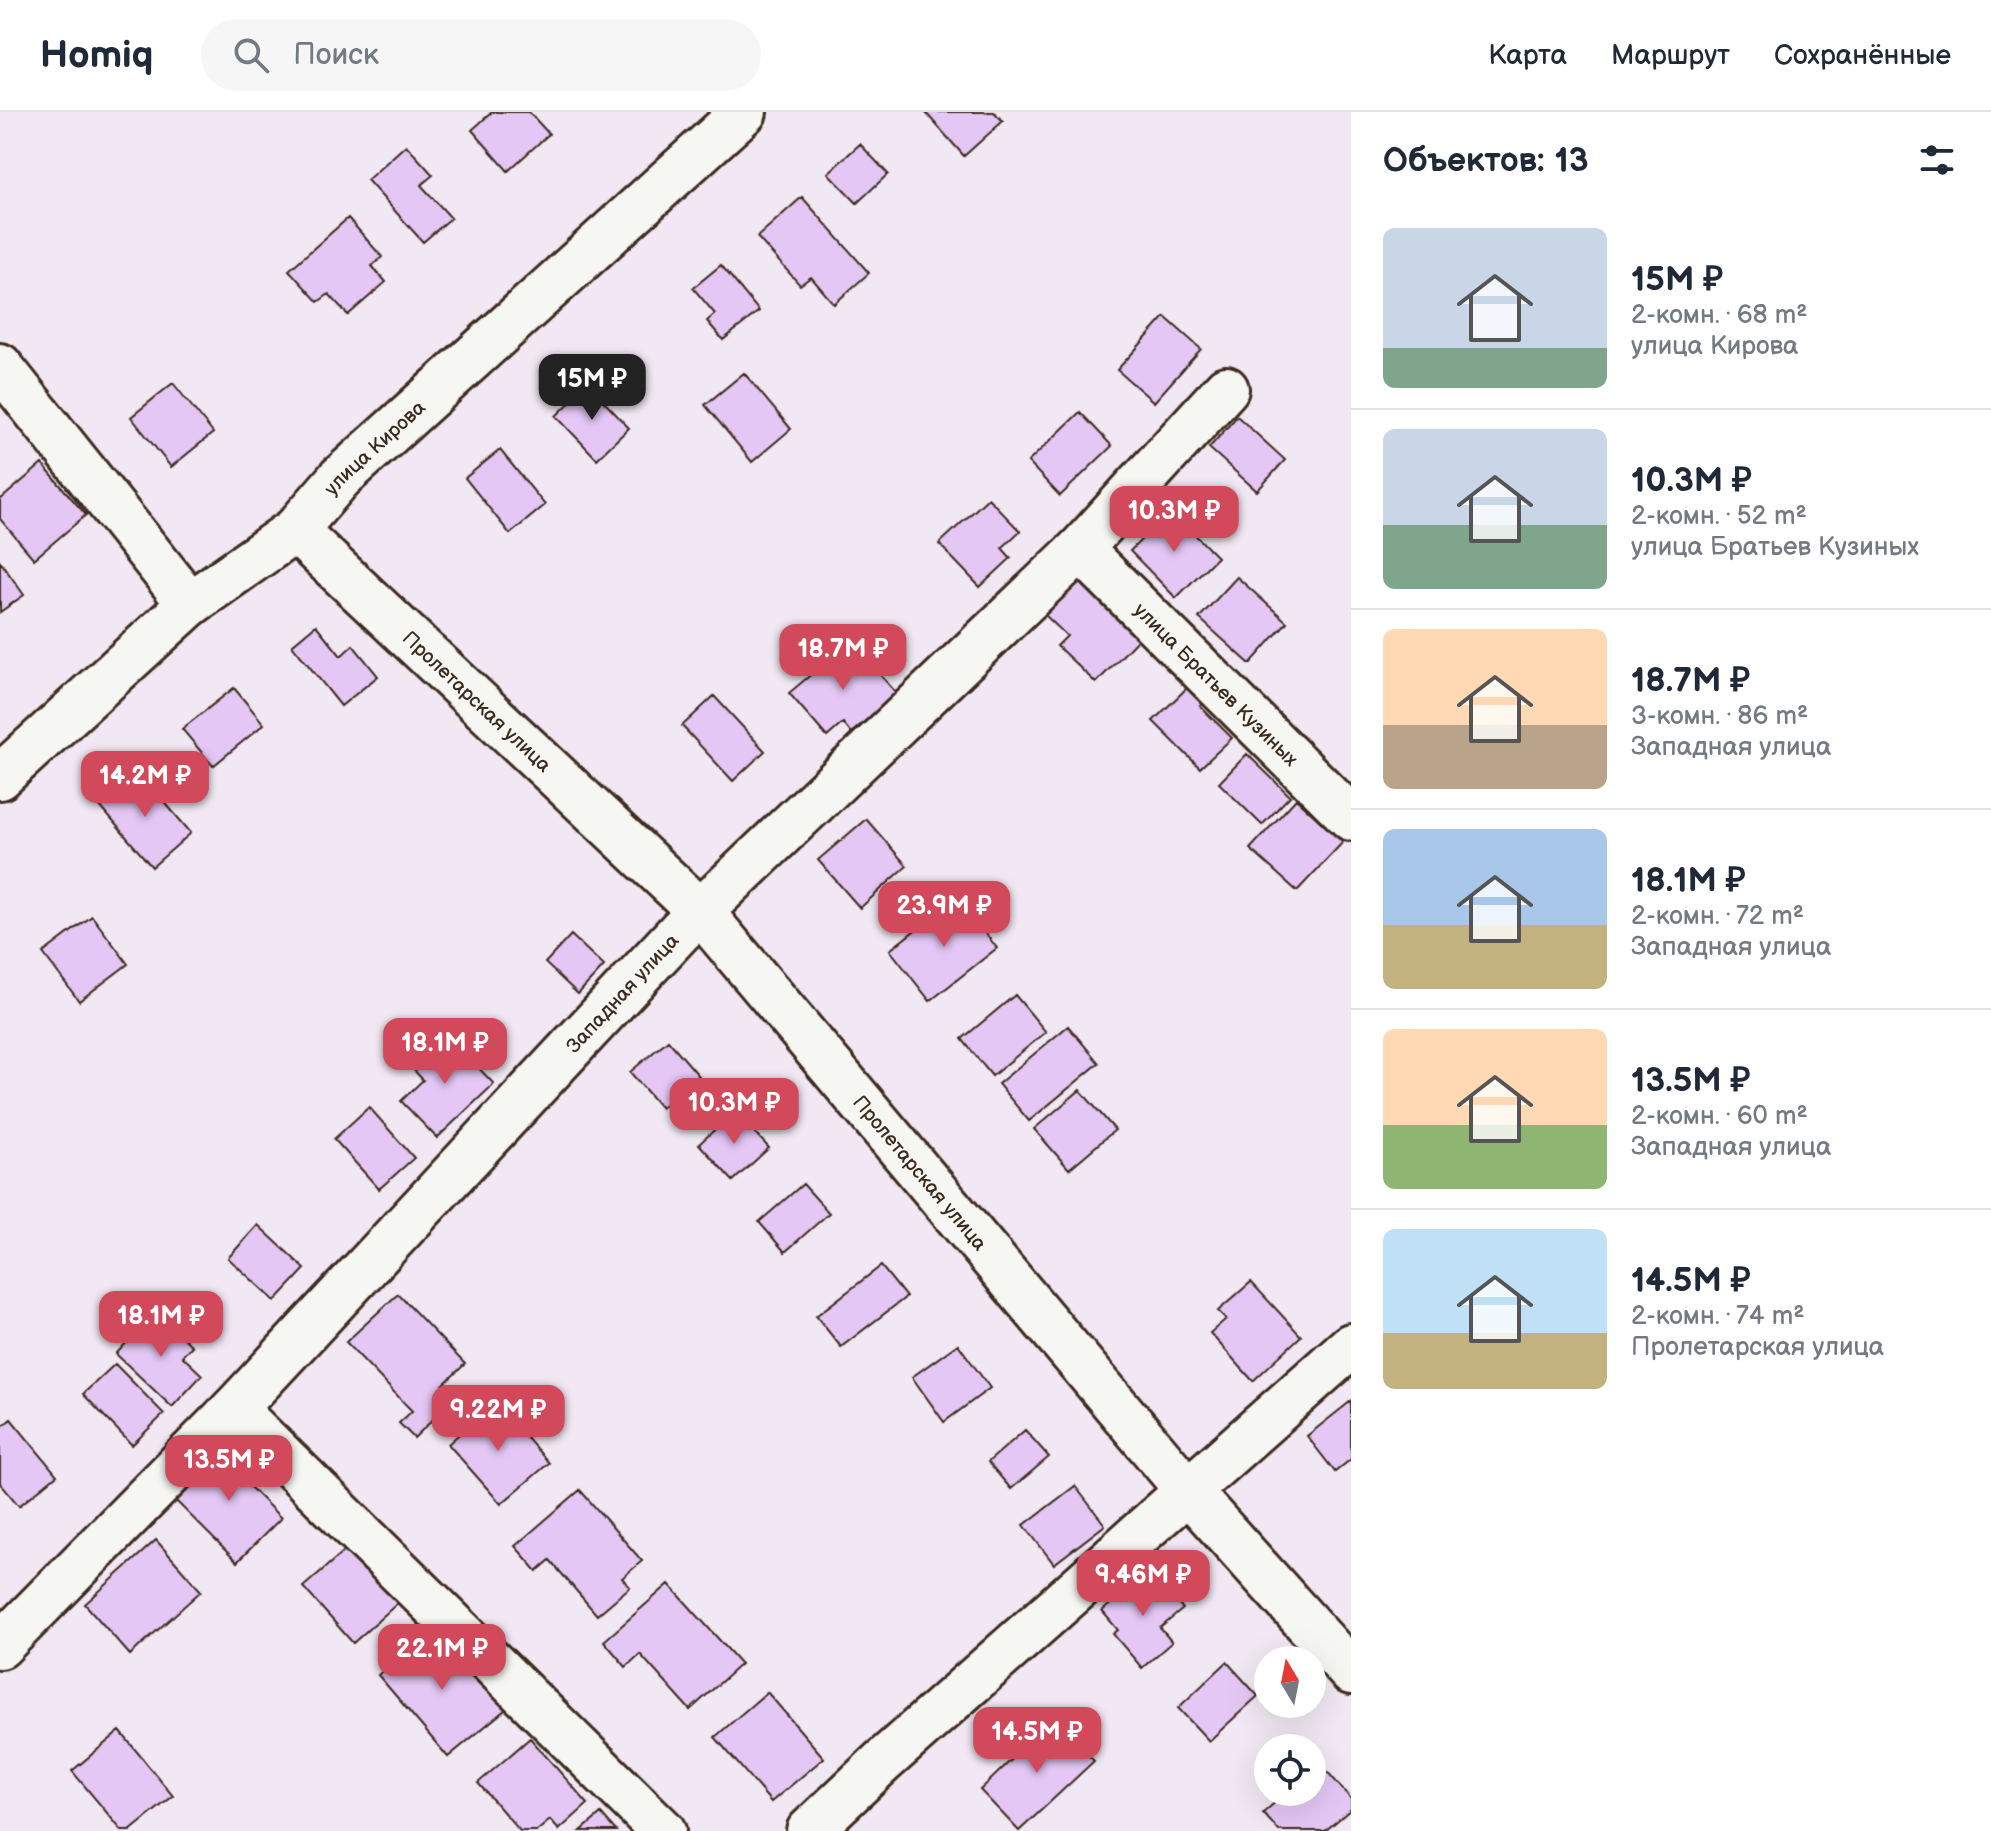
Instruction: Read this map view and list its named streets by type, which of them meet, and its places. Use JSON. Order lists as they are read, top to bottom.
{
  "streets": {
    "street": [
      "улица Кирова",
      "улица Братьев Кузиных",
      "Пролетарская улица",
      "Западная улица"
    ]
  },
  "crossings": [
    ["улица Кирова", "Пролетарская улица"],
    ["улица Братьев Кузиных", "Западная улица"],
    ["Пролетарская улица", "Западная улица"]
  ],
  "north": "top",
  "page": {
    "header": "Homiq",
    "search": "Поиск",
    "nav": ["Карта", "Маршрут", "Сохранённые"],
    "heading": "Объектов: 13",
    "list": [
      {
        "name": "15M ₽",
        "note": "2-комн. · 68 m² · улица Кирова"
      },
      {
        "name": "10.3M ₽",
        "note": "2-комн. · 52 m² · улица Братьев Кузиных"
      },
      {
        "name": "18.7M ₽",
        "note": "3-комн. · 86 m² · Западная улица"
      },
      {
        "name": "18.1M ₽",
        "note": "2-комн. · 72 m² · Западная улица"
      },
      {
        "name": "13.5M ₽",
        "note": "2-комн. · 60 m² · Западная улица"
      },
      {
        "name": "14.5M ₽",
        "note": "2-комн. · 74 m² · Пролетарская улица"
      }
    ],
    "price": [
      "15M ₽",
      "10.3M ₽",
      "18.7M ₽",
      "14.2M ₽",
      "23.9M ₽",
      "18.1M ₽",
      "10.3M ₽",
      "18.1M ₽",
      "9.22M ₽",
      "13.5M ₽",
      "9.46M ₽",
      "22.1M ₽",
      "14.5M ₽"
    ]
  }
}
